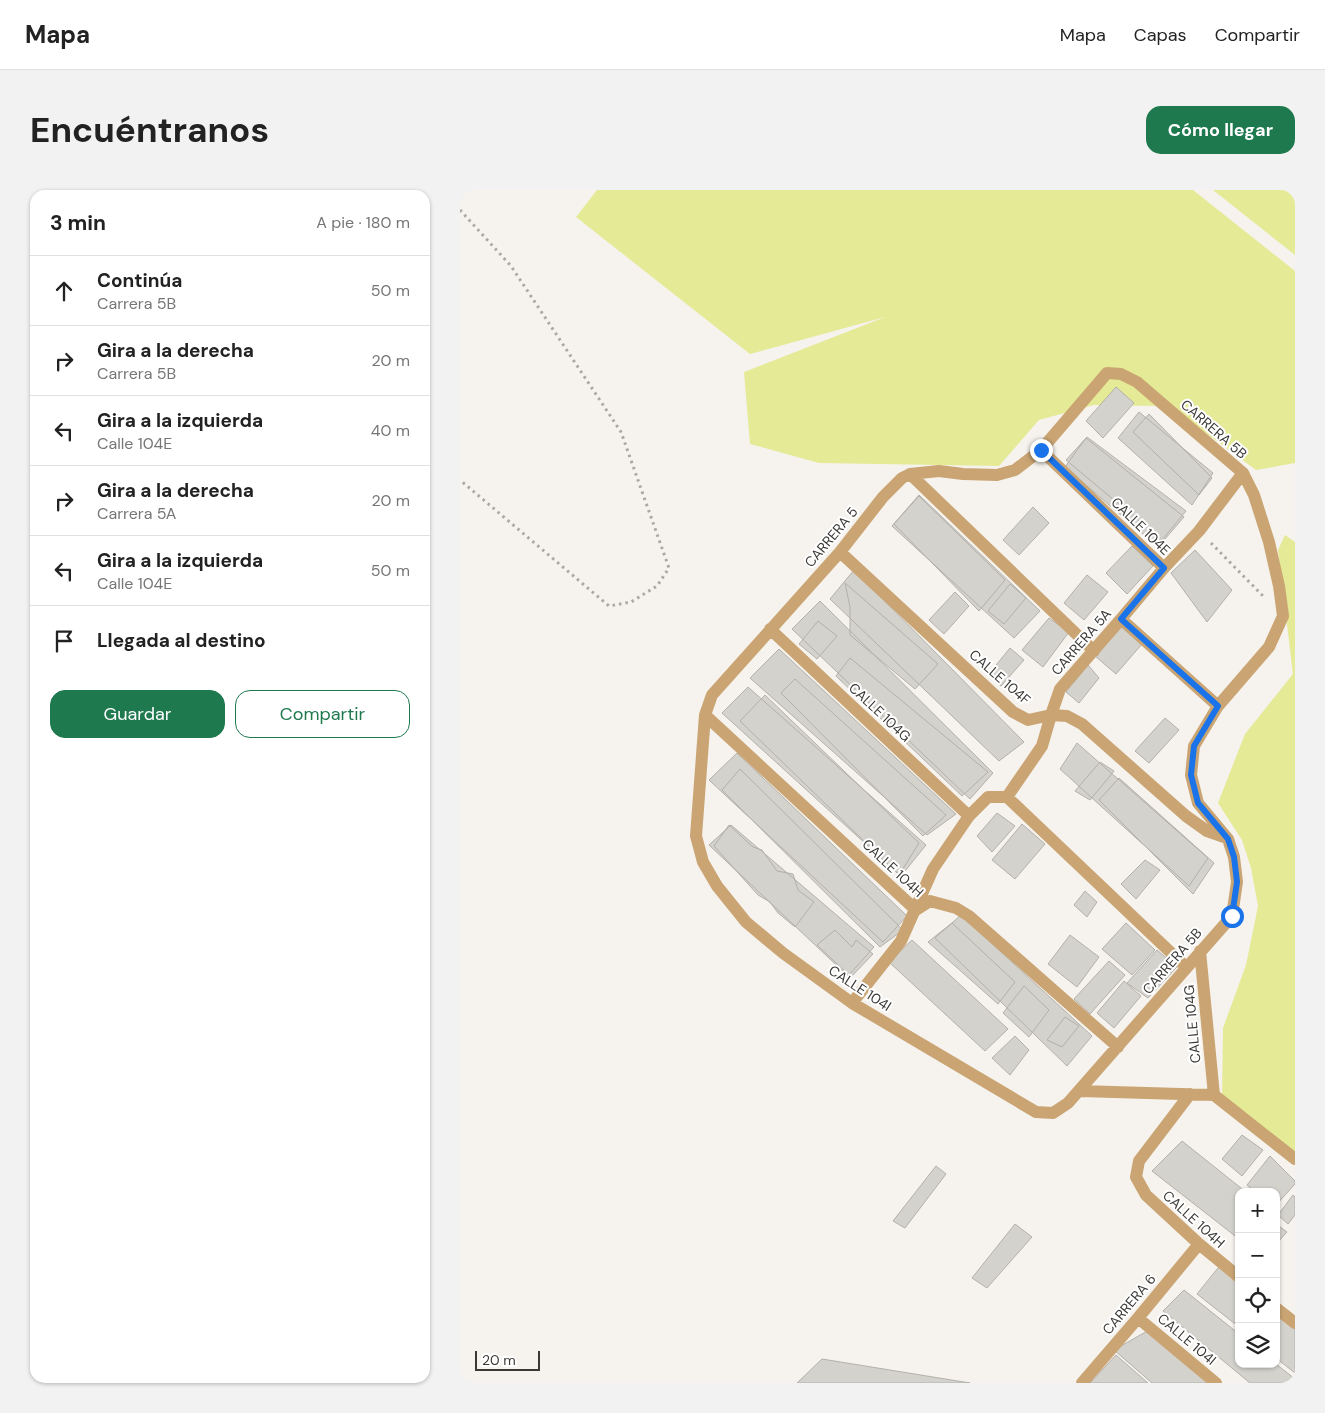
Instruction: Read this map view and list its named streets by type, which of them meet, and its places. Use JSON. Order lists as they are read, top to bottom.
{
  "streets": {
    "street": [
      "CARRERA 5B",
      "CALLE 104E",
      "CARRERA 5",
      "CARRERA 5A",
      "CALLE 104F",
      "CALLE 104G",
      "CALLE 104H",
      "CALLE 104I",
      "CARRERA 6"
    ]
  },
  "crossings": [
    ["CARRERA 5B", "CALLE 104E"],
    ["CARRERA 5B", "CALLE 104F"],
    ["CARRERA 5B", "CALLE 104G"],
    ["CARRERA 5B", "CALLE 104H"],
    ["CARRERA 5B", "CALLE 104I"],
    ["CALLE 104E", "CARRERA 5A"],
    ["CARRERA 5", "CALLE 104F"],
    ["CARRERA 5", "CALLE 104G"],
    ["CARRERA 5", "CALLE 104H"],
    ["CARRERA 5", "CALLE 104I"],
    ["CARRERA 5A", "CALLE 104F"],
    ["CARRERA 5A", "CALLE 104G"],
    ["CALLE 104H", "CARRERA 6"],
    ["CALLE 104I", "CARRERA 6"]
  ],
  "scale_bar": "20 m",
  "page": {
    "header": "Mapa",
    "nav": ["Mapa", "Capas", "Compartir"],
    "buttons": [
      "Cómo llegar",
      ["Guardar", "Compartir"]
    ],
    "title": "Encuéntranos",
    "heading": ["3 min", "A pie · 180 m"],
    "list": [
      ["Continúa", "Carrera 5B", "50 m"],
      ["Gira a la derecha", "Carrera 5B", "20 m"],
      ["Gira a la izquierda", "Calle 104E", "40 m"],
      ["Gira a la derecha", "Carrera 5A", "20 m"],
      ["Gira a la izquierda", "Calle 104E", "50 m"],
      "Llegada al destino"
    ],
    "map_buttons": ["+", "−"],
    "scale": "20 m"
  }
}
